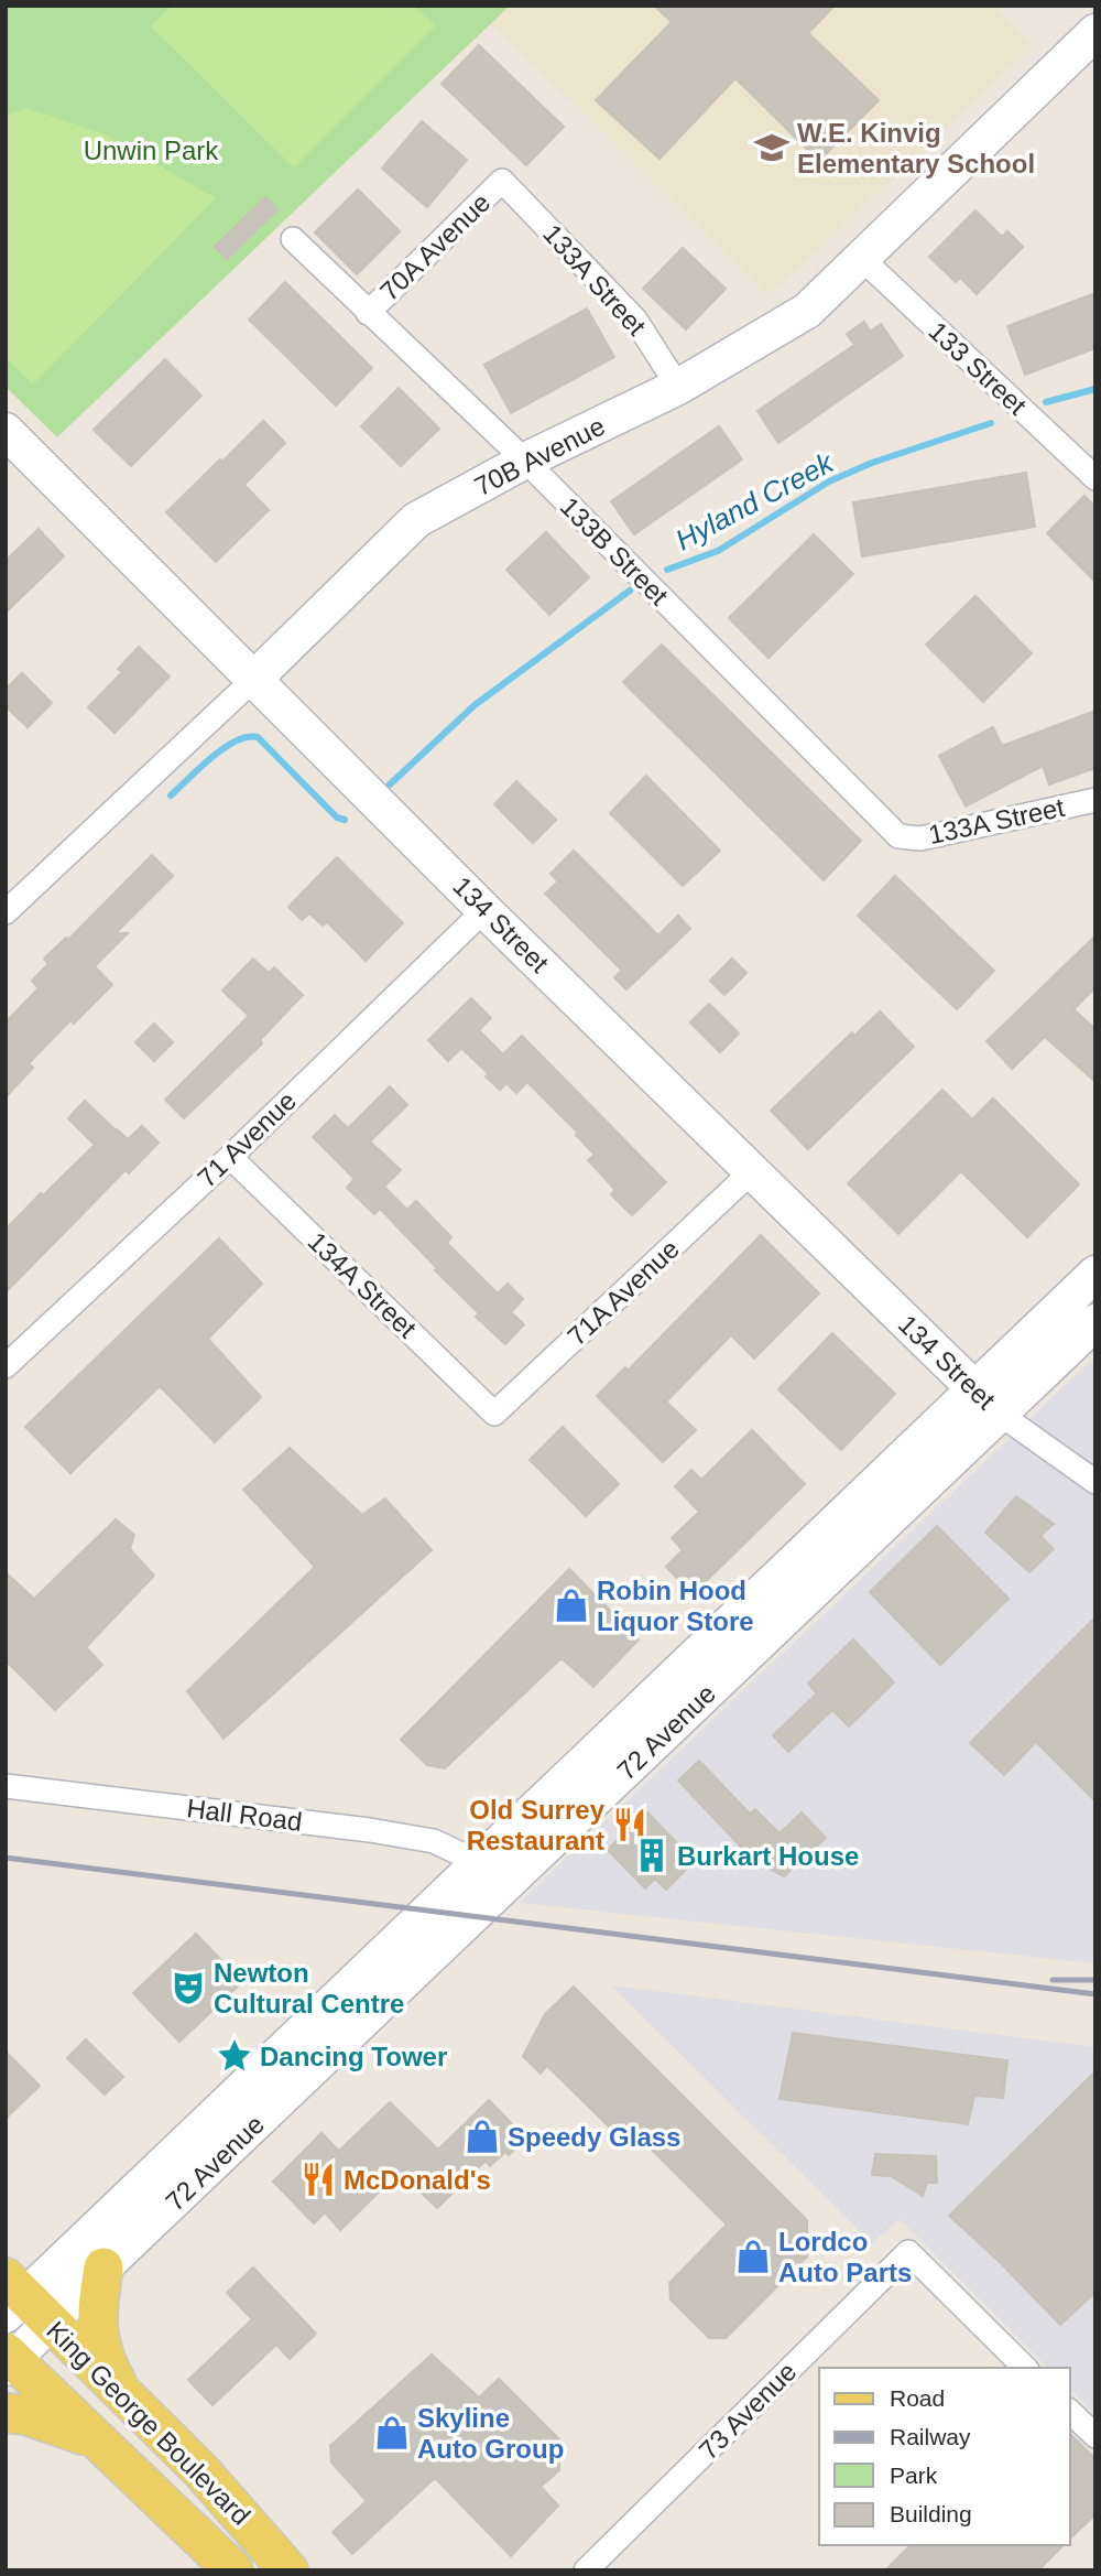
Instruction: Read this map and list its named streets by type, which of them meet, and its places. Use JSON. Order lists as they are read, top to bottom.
{
  "streets": {
    "main road": [
      "70B Avenue",
      "134 Street",
      "72 Avenue",
      "King George Boulevard"
    ],
    "street": [
      "70A Avenue",
      "133A Street",
      "133 Street",
      "133B Street",
      "71 Avenue",
      "134A Street",
      "71A Avenue",
      "Hall Road",
      "73 Avenue"
    ]
  },
  "crossings": [
    ["70A Avenue", "133A Street"],
    ["70A Avenue", "133B Street"],
    ["133A Street", "70B Avenue"],
    ["133A Street", "133B Street"],
    ["133 Street", "70B Avenue"],
    ["70B Avenue", "133B Street"],
    ["70B Avenue", "134 Street"],
    ["134 Street", "71 Avenue"],
    ["134 Street", "71A Avenue"],
    ["134 Street", "72 Avenue"],
    ["71 Avenue", "134A Street"],
    ["134A Street", "71A Avenue"],
    ["72 Avenue", "Hall Road"],
    ["72 Avenue", "King George Boulevard"]
  ],
  "water": ["Hyland Creek"],
  "parks": ["Unwin Park"],
  "places": {
    "school or university": ["W.E. Kinvig Elementary School"],
    "shop": [
      "Robin Hood Liquor Store",
      "Speedy Glass",
      "Lordco Auto Parts",
      "Skyline Auto Group"
    ],
    "restaurant": ["Old Surrey Restaurant", "McDonald's"],
    "building": ["Burkart House"],
    "theatre": ["Newton Cultural Centre"],
    "place": ["Dancing Tower"]
  },
  "legend": [
    "Road",
    "Railway",
    "Park",
    "Building"
  ]
}
